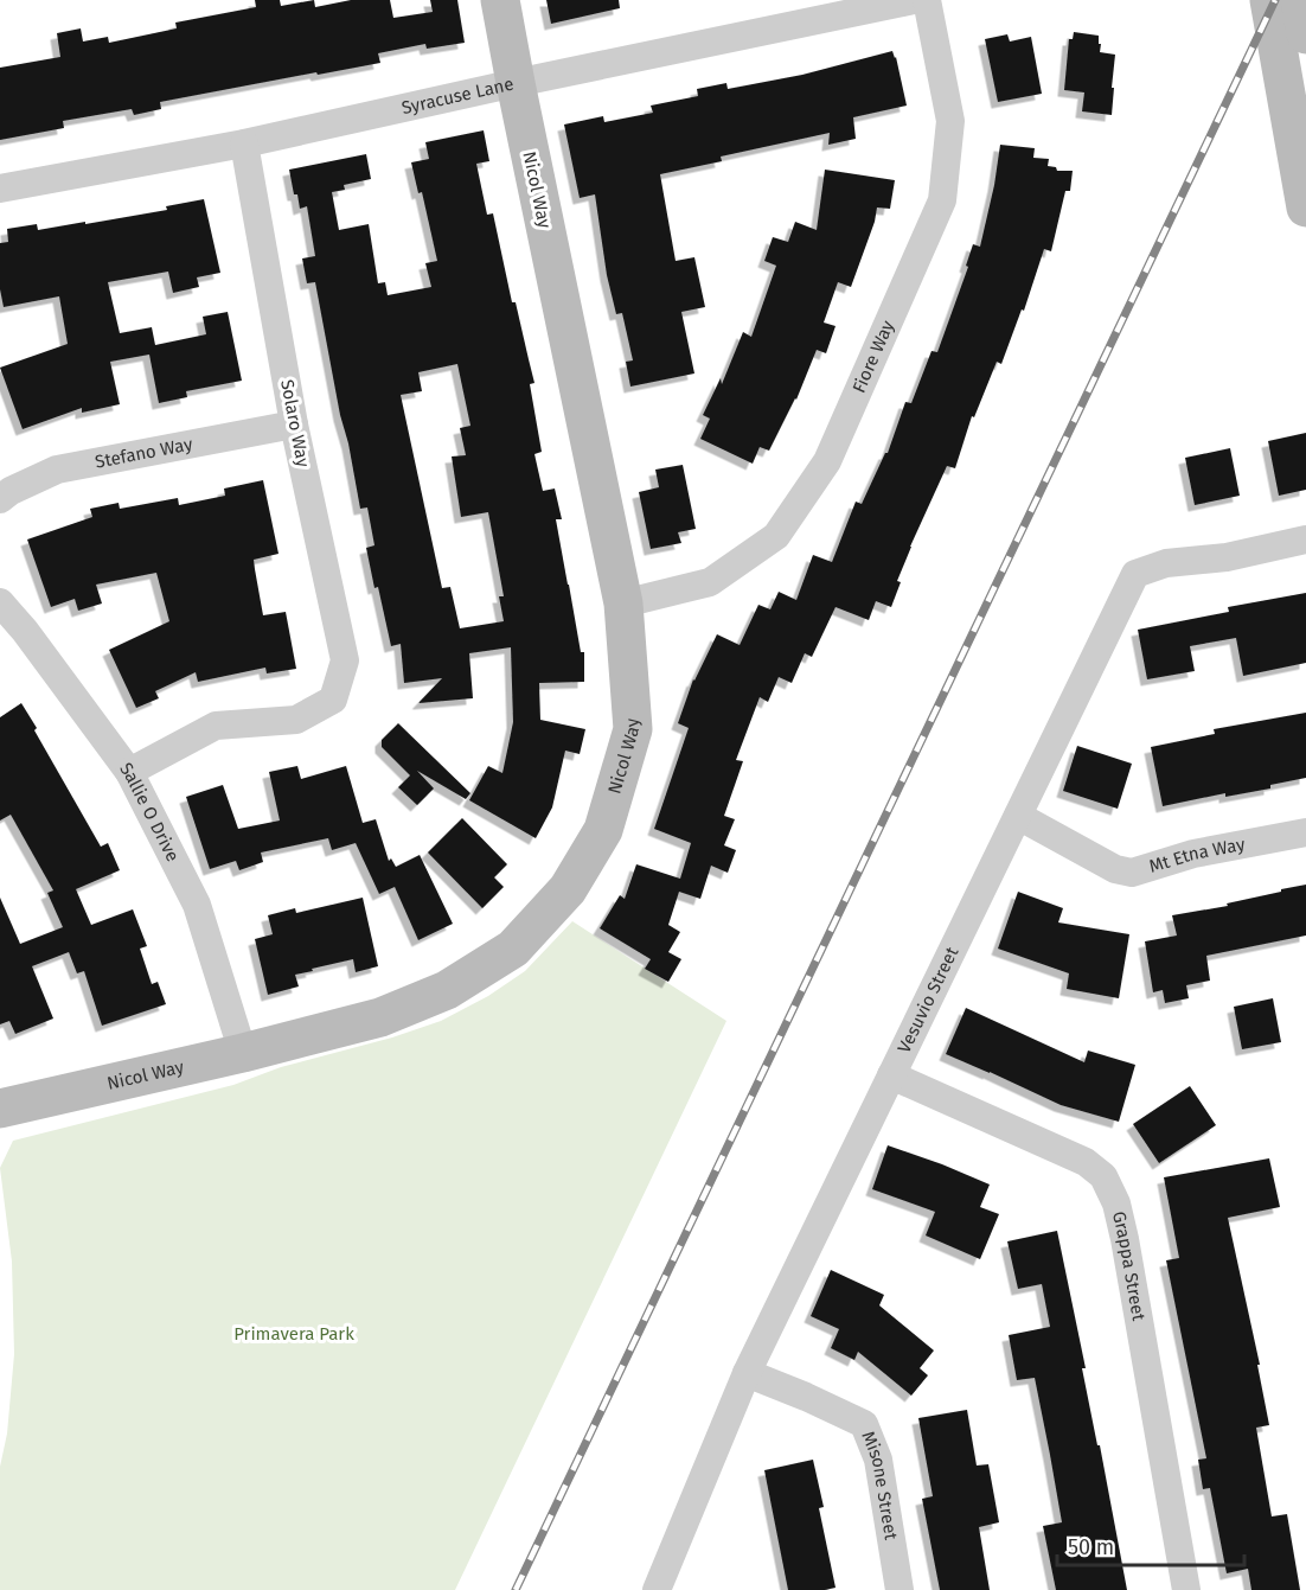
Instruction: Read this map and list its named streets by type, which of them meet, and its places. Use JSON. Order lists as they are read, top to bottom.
{
  "streets": {
    "street": [
      "Syracuse Lane",
      "Nicol Way",
      "Fiore Way",
      "Solaro Way",
      "Stefano Way",
      "Sallie O Drive",
      "Mt Etna Way",
      "Vesuvio Street",
      "Grappa Street",
      "Misone Street"
    ]
  },
  "crossings": [
    ["Syracuse Lane", "Nicol Way"],
    ["Syracuse Lane", "Solaro Way"],
    ["Nicol Way", "Fiore Way"],
    ["Nicol Way", "Sallie O Drive"],
    ["Solaro Way", "Stefano Way"],
    ["Solaro Way", "Sallie O Drive"],
    ["Mt Etna Way", "Vesuvio Street"],
    ["Vesuvio Street", "Grappa Street"],
    ["Vesuvio Street", "Misone Street"]
  ],
  "parks": ["Primavera Park"],
  "scale_bar": "50 m"
}
